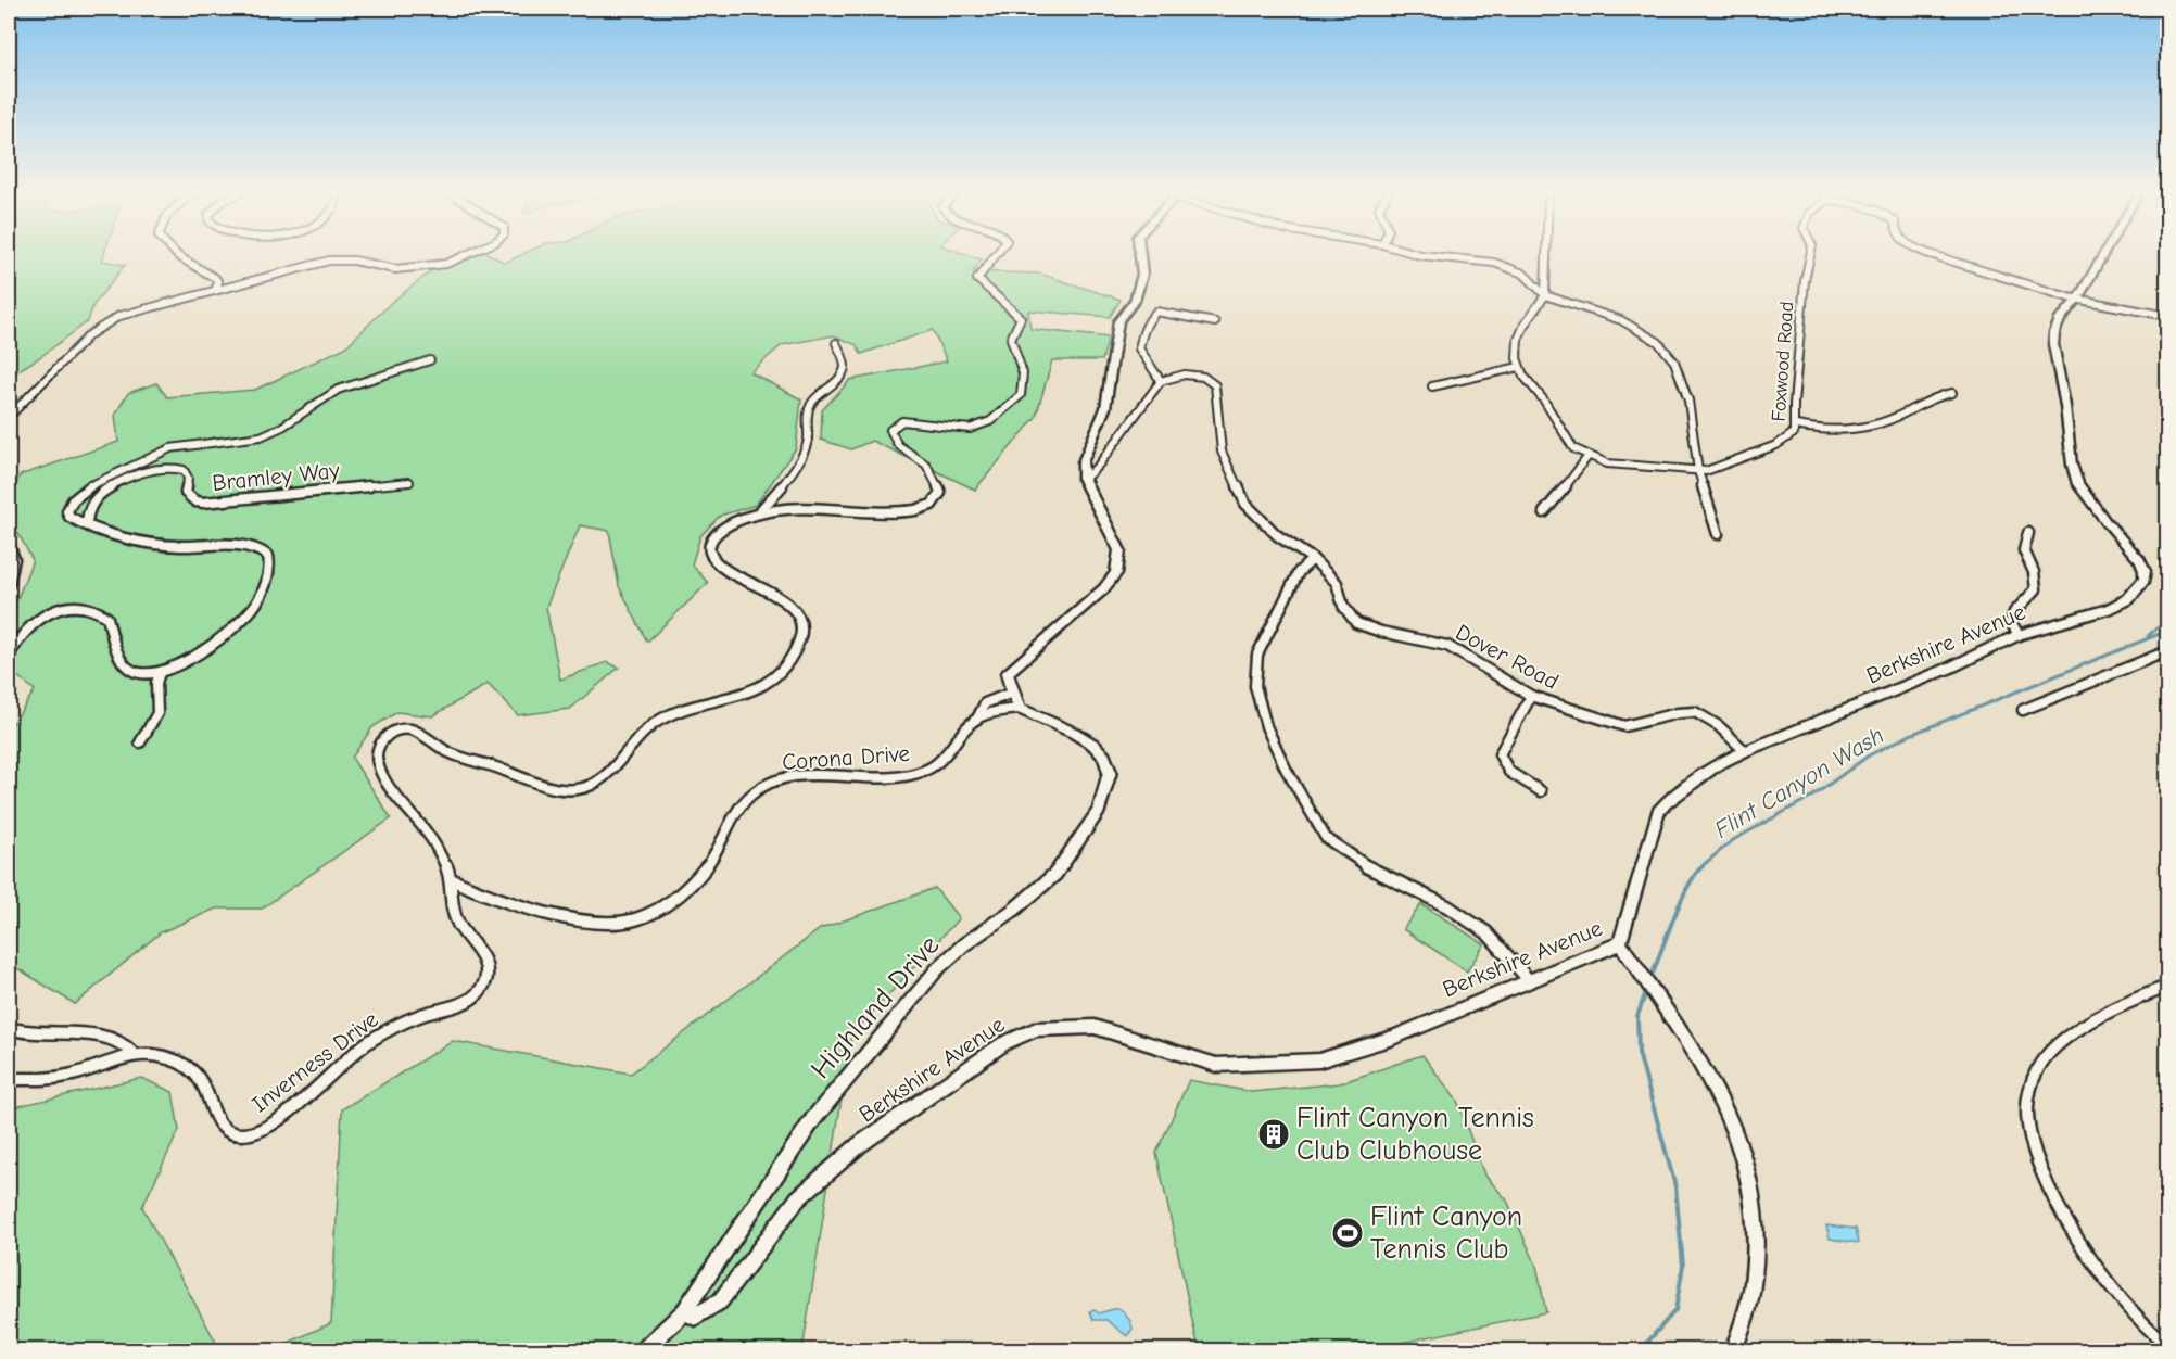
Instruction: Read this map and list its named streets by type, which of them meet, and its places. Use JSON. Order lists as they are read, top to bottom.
{
  "streets": {
    "street": [
      "Foxwood Road",
      "Bramley Way",
      "Berkshire Avenue",
      "Dover Road",
      "Corona Drive",
      "Highland Drive",
      "Inverness Drive"
    ]
  },
  "crossings": [
    ["Berkshire Avenue", "Dover Road"],
    ["Berkshire Avenue", "Highland Drive"],
    ["Corona Drive", "Inverness Drive"]
  ],
  "water": ["Flint Canyon Wash"],
  "places": {
    "building": ["Flint Canyon Tennis Club Clubhouse"],
    "sports": ["Flint Canyon Tennis Club"]
  }
}
